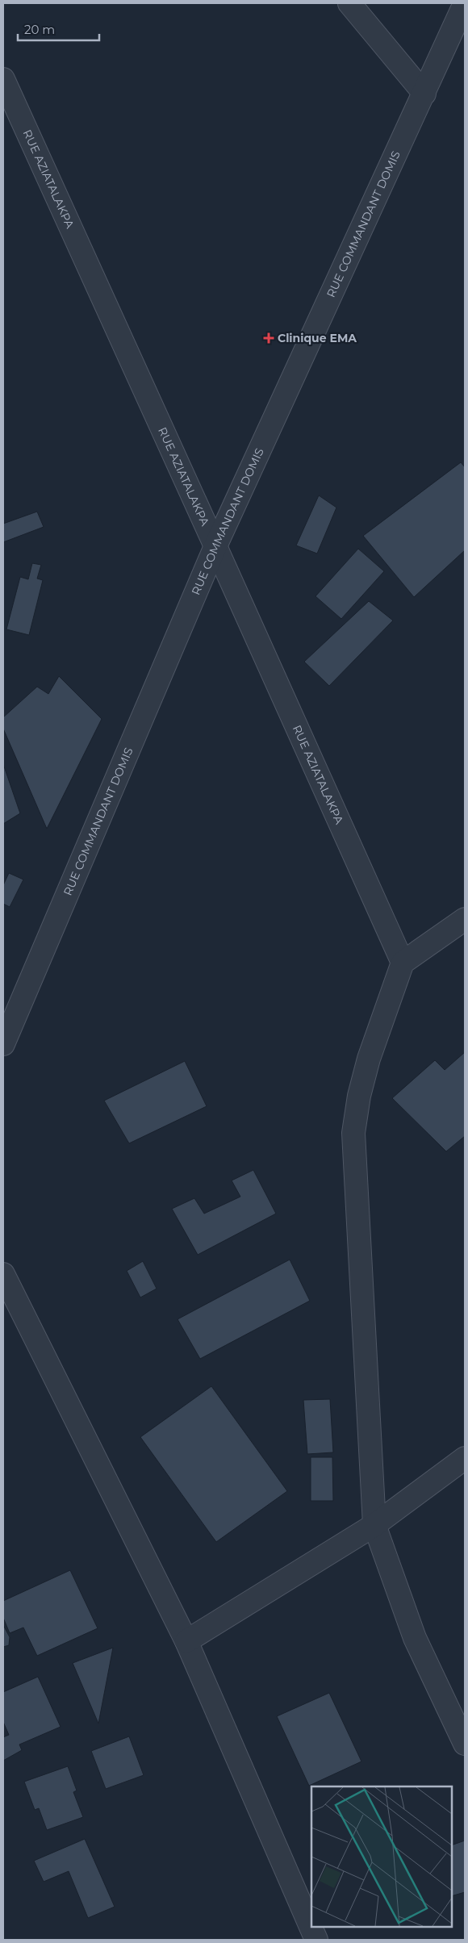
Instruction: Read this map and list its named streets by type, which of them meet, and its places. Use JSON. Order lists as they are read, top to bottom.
{
  "streets": {
    "street": ["RUE AZIATALAKPA", "RUE COMMANDANT DOMIS"]
  },
  "crossings": [
    ["RUE AZIATALAKPA", "RUE COMMANDANT DOMIS"]
  ],
  "places": {
    "health": ["Clinique EMA"]
  },
  "scale_bar": "20 m"
}
